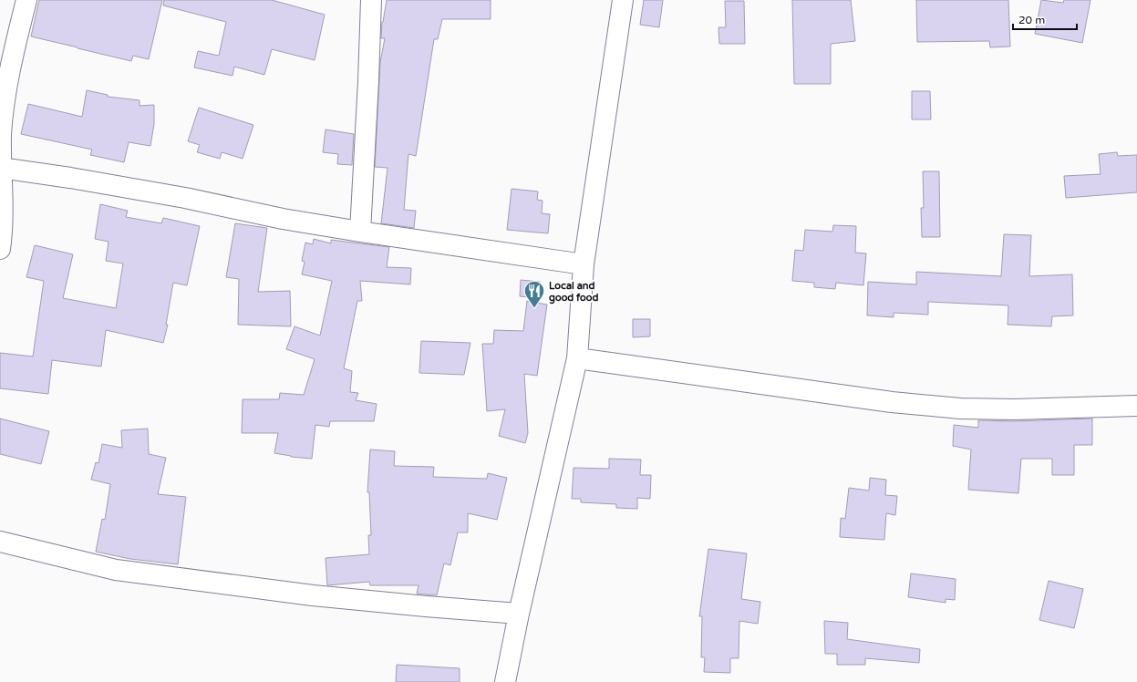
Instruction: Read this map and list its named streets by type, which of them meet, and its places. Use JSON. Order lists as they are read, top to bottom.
{
  "places": {
    "restaurant": ["Local and good food"]
  },
  "scale_bar": "20 m"
}
